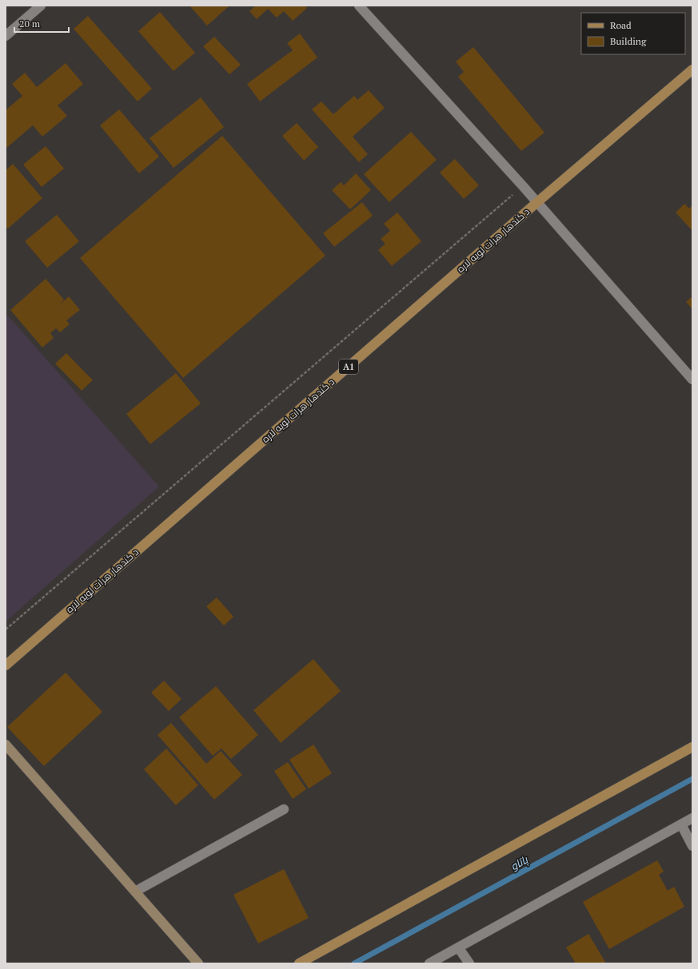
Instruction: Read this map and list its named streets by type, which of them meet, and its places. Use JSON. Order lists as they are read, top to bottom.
{
  "streets": {
    "main road": ["د کندهار هرات لویه لاره", "A1"]
  },
  "water": ["پاتاو"],
  "legend": ["Road", "Building"],
  "scale_bar": "20 m"
}
